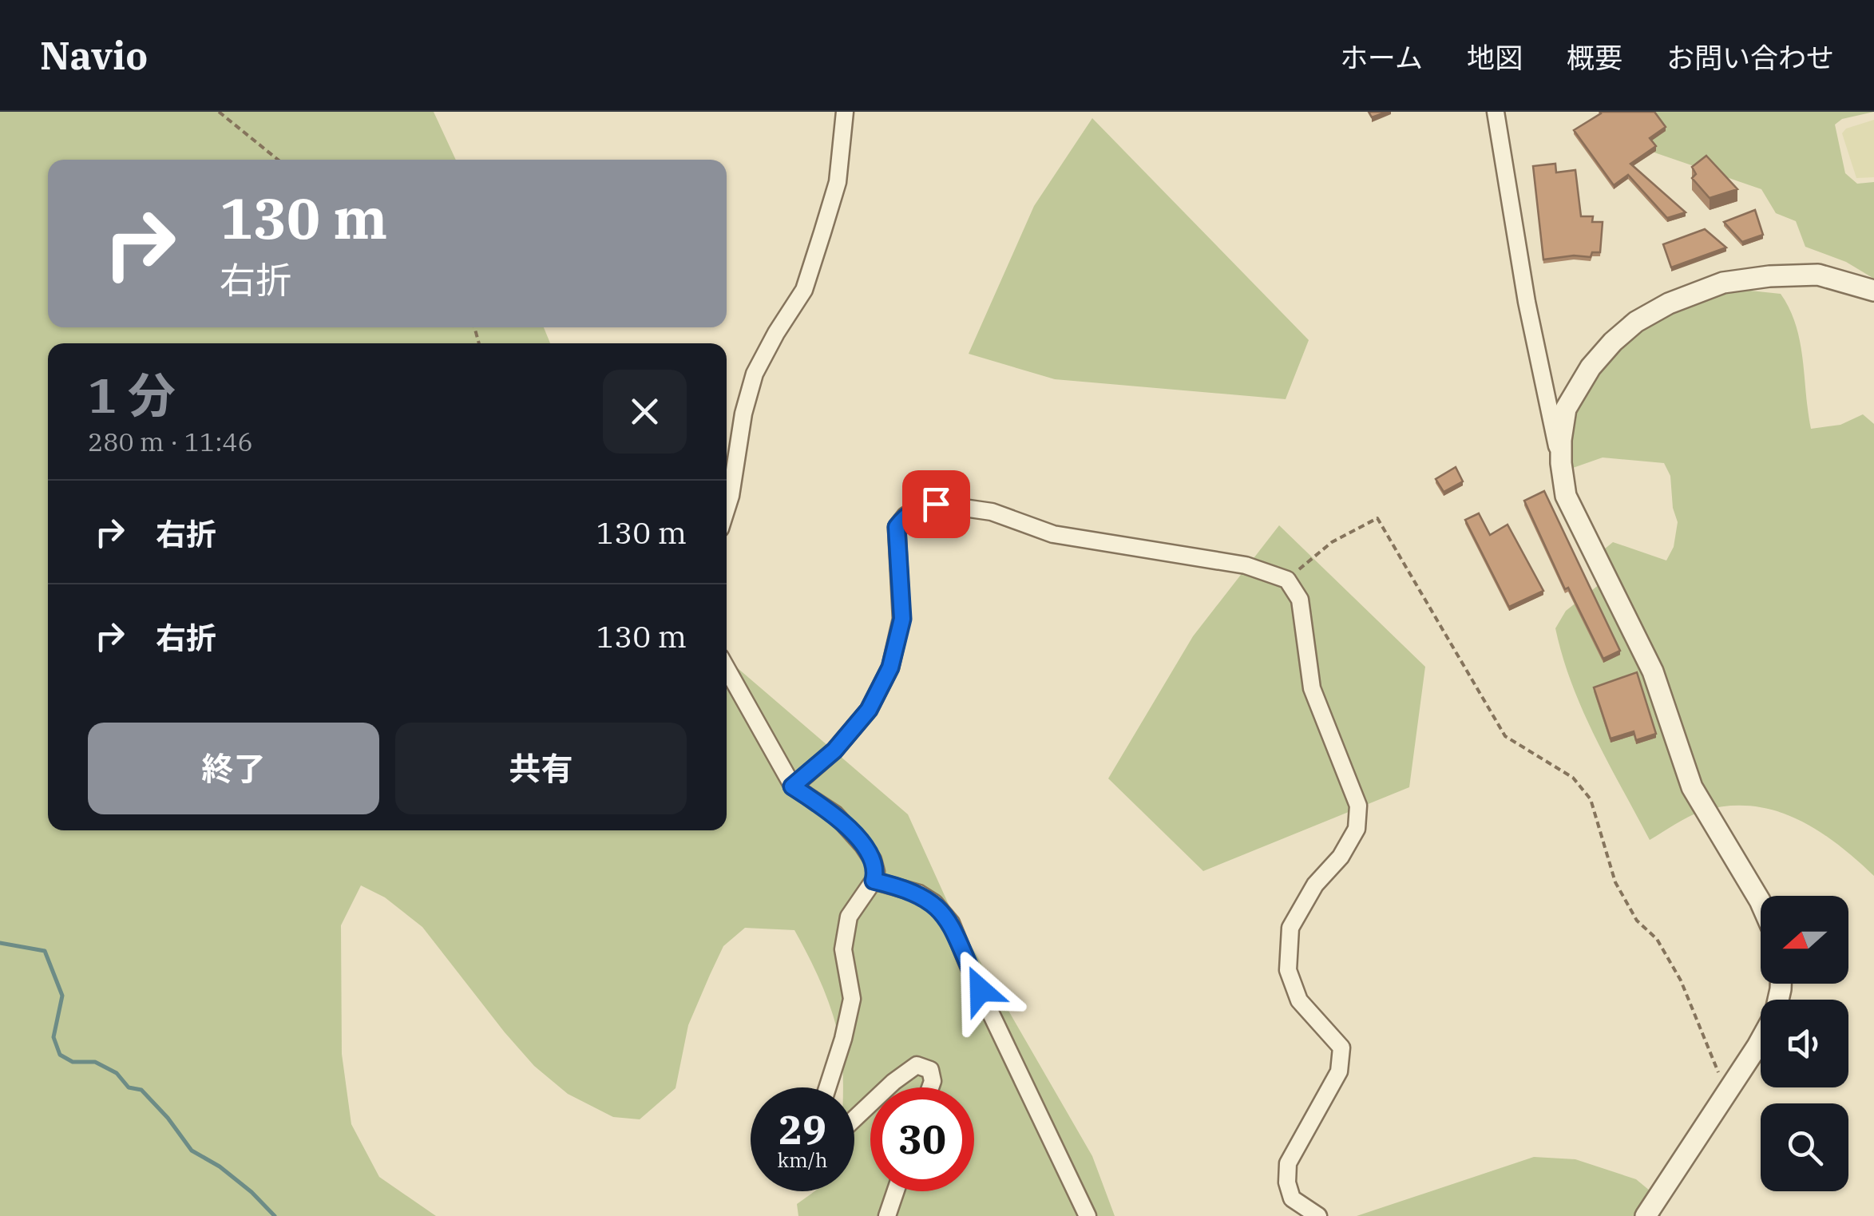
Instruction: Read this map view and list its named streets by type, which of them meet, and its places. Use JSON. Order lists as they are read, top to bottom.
{
  "north": "left",
  "page": {
    "header": "Navio",
    "nav": [
      "ホーム",
      "地図",
      "概要",
      "お問い合わせ"
    ],
    "turn": ["130 m", "右折"],
    "heading": ["1 分", "280 m · 11:46"],
    "list": [
      {
        "name": "右折",
        "value": "130 m"
      },
      {
        "name": "右折",
        "value": "130 m"
      }
    ],
    "buttons": ["終了", "共有"],
    "speed": "29 km/h",
    "limit": "30"
  }
}
